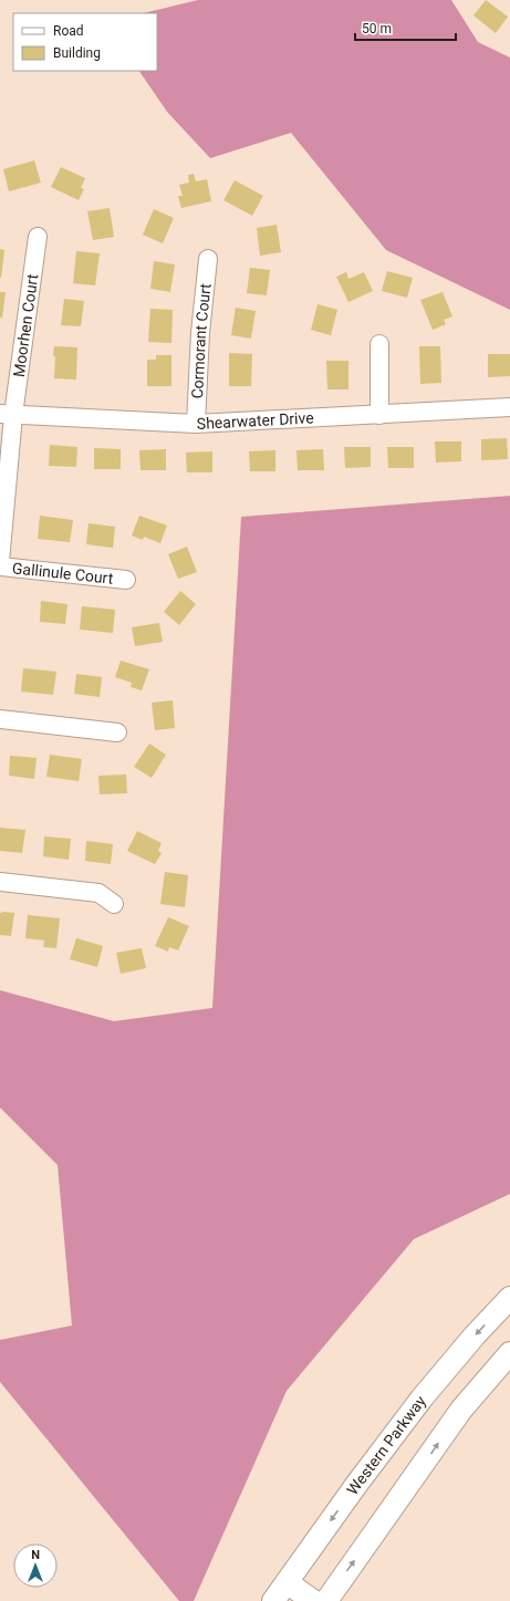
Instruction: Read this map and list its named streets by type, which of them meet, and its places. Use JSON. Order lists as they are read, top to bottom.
{
  "streets": {
    "main road": ["Western Parkway"],
    "street": [
      "Moorhen Court",
      "Cormorant Court",
      "Shearwater Drive",
      "Gallinule Court"
    ]
  },
  "crossings": [
    ["Moorhen Court", "Shearwater Drive"],
    ["Cormorant Court", "Shearwater Drive"]
  ],
  "legend": ["Road", "Building"],
  "scale_bar": "50 m",
  "north": "top"
}
